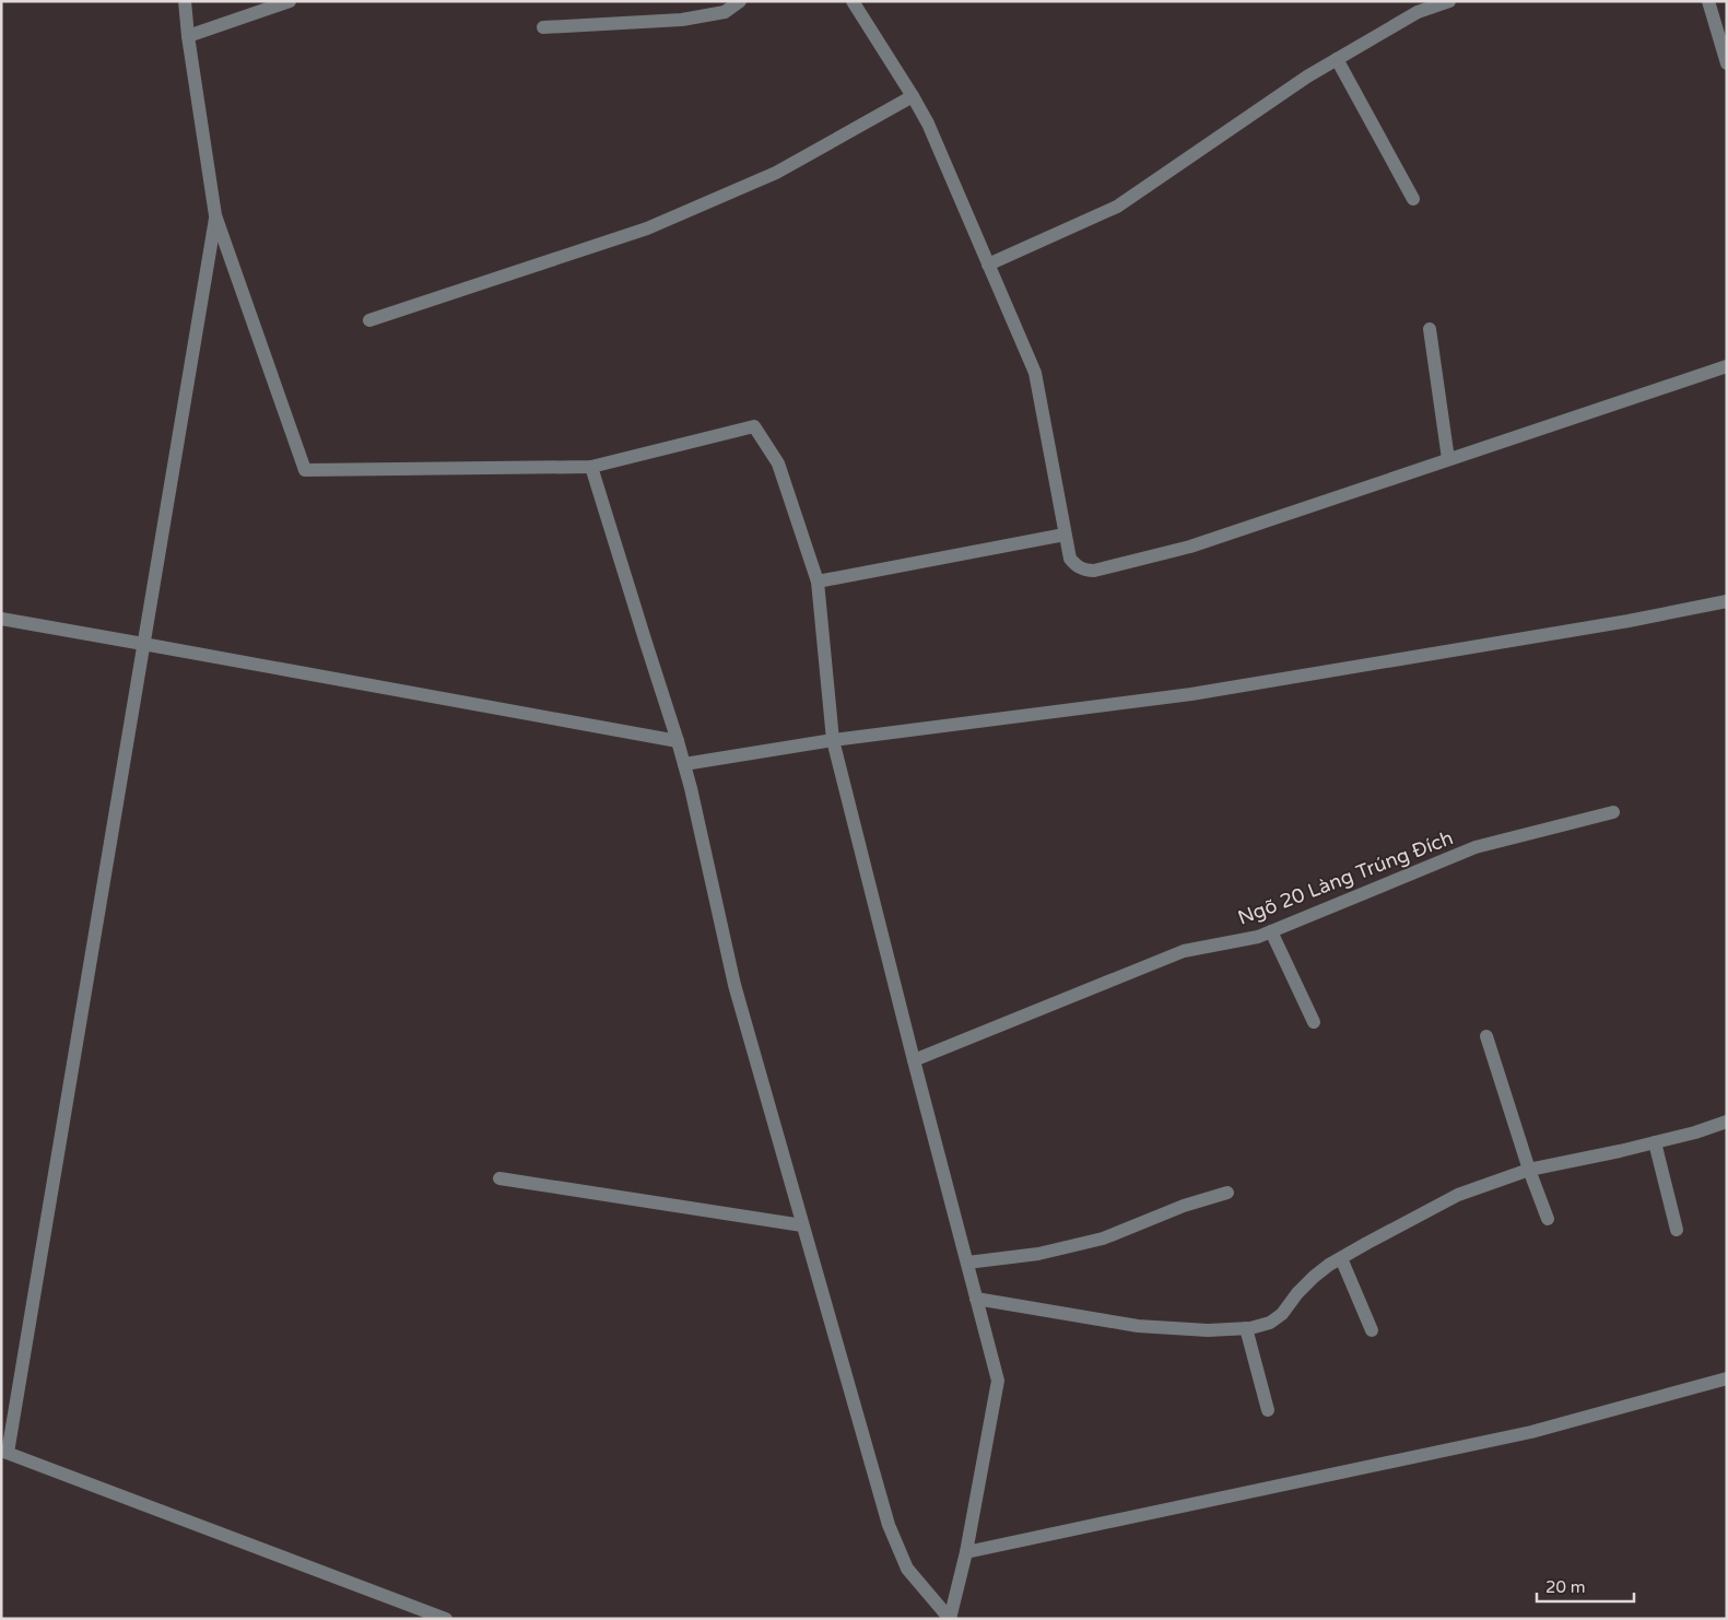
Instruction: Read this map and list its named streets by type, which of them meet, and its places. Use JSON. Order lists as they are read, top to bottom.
{
  "streets": {
    "street": ["Ngõ 20 Làng Trúng Đích"]
  },
  "scale_bar": "20 m"
}
